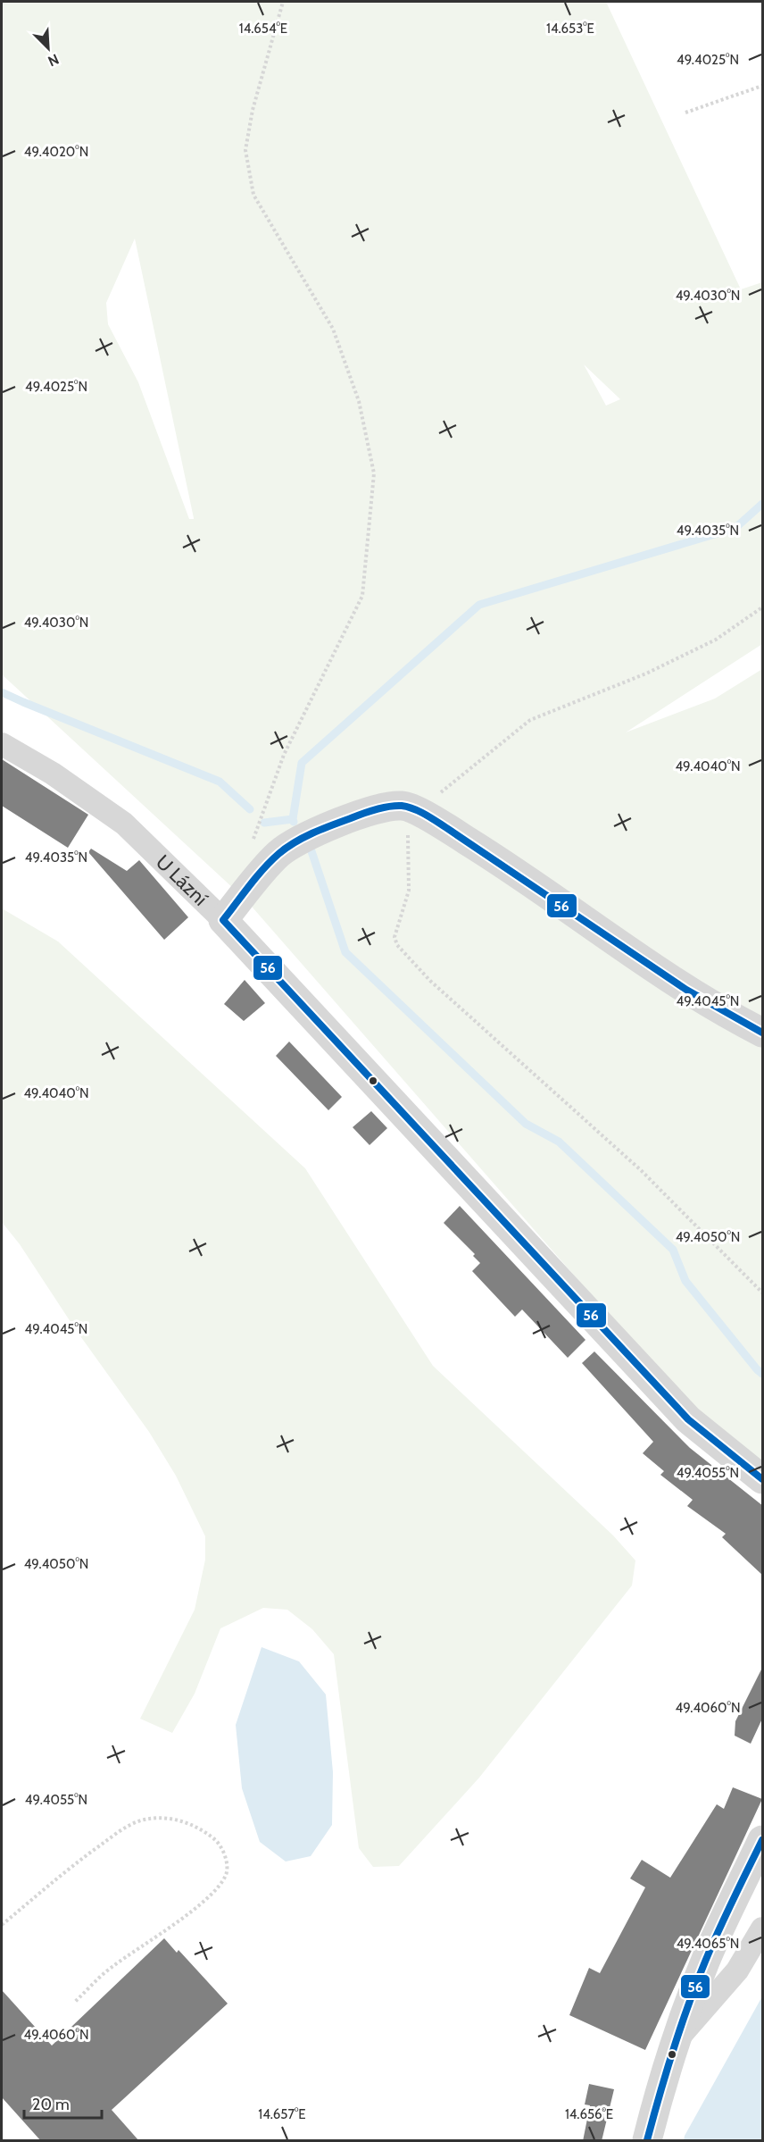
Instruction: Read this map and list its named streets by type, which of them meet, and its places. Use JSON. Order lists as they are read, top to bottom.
{
  "streets": {
    "street": ["U Lázní"]
  },
  "lines": ["transit line 56"],
  "scale_bar": "20 m",
  "north": "bottom right",
  "coordinates": [
    "14.654°E",
    "14.653°E",
    "49.4025°N",
    "49.4020°N",
    "49.4030°N",
    "49.4035°N",
    "49.4040°N",
    "49.4045°N",
    "49.4050°N",
    "49.4055°N",
    "49.4060°N",
    "49.4065°N",
    "14.657°E",
    "14.656°E"
  ]
}
